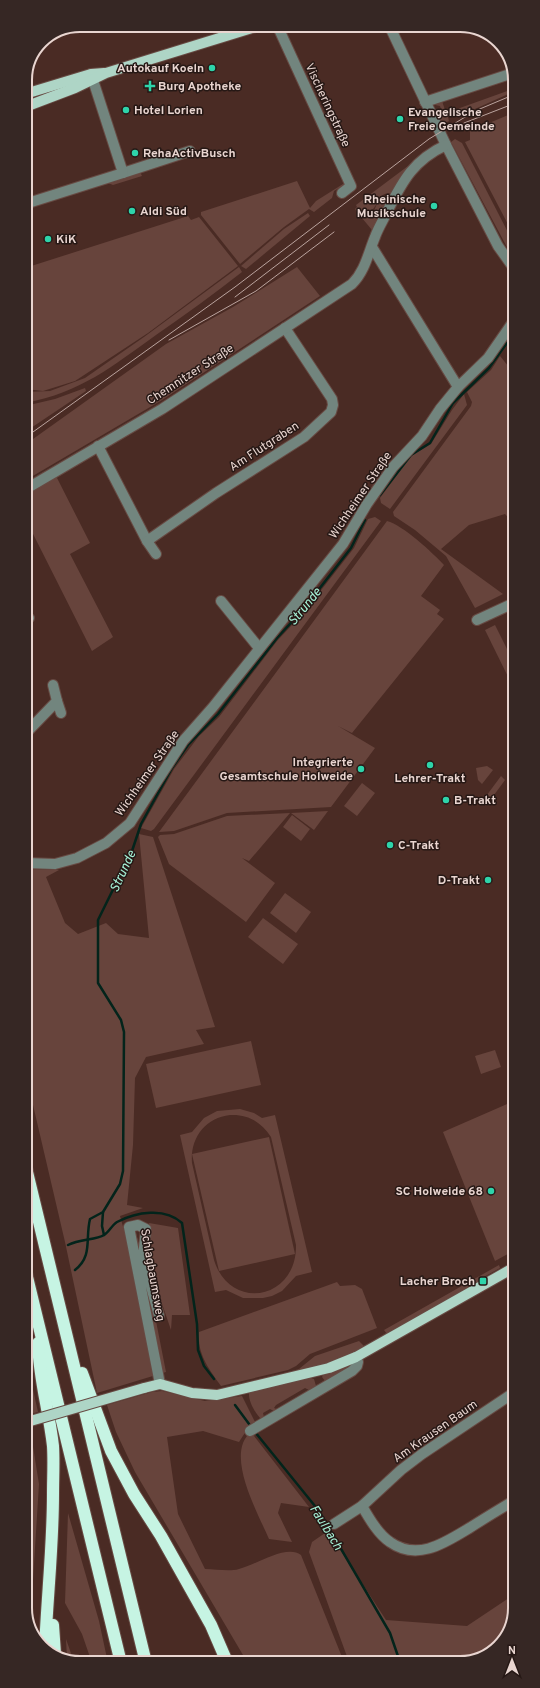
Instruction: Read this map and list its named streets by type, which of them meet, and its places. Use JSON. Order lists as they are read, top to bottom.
{
  "streets": {
    "street": [
      "Vischeringstraße",
      "Chemnitzer Straße",
      "Am Flutgraben",
      "Wichheimer Straße",
      "Schlagbaumsweg",
      "Am Krausen Baum"
    ]
  },
  "crossings": [
    ["Chemnitzer Straße", "Am Flutgraben"]
  ],
  "water": ["Strunde", "Faulbach"],
  "places": {
    "other": [
      "Autokauf Koeln",
      "Hotel Lorien",
      "Evangelische Freie Gemeinde",
      "RehaActivBusch",
      "Rheinische Musikschule",
      "Aldi Süd",
      "KiK",
      "Lehrer-Trakt",
      "Integrierte Gesamtschule Holweide",
      "B-Trakt",
      "C-Trakt",
      "D-Trakt",
      "SC Holweide 68"
    ],
    "health": ["Burg Apotheke"],
    "transit": ["Lacher Broch"]
  },
  "north": "top"
}
